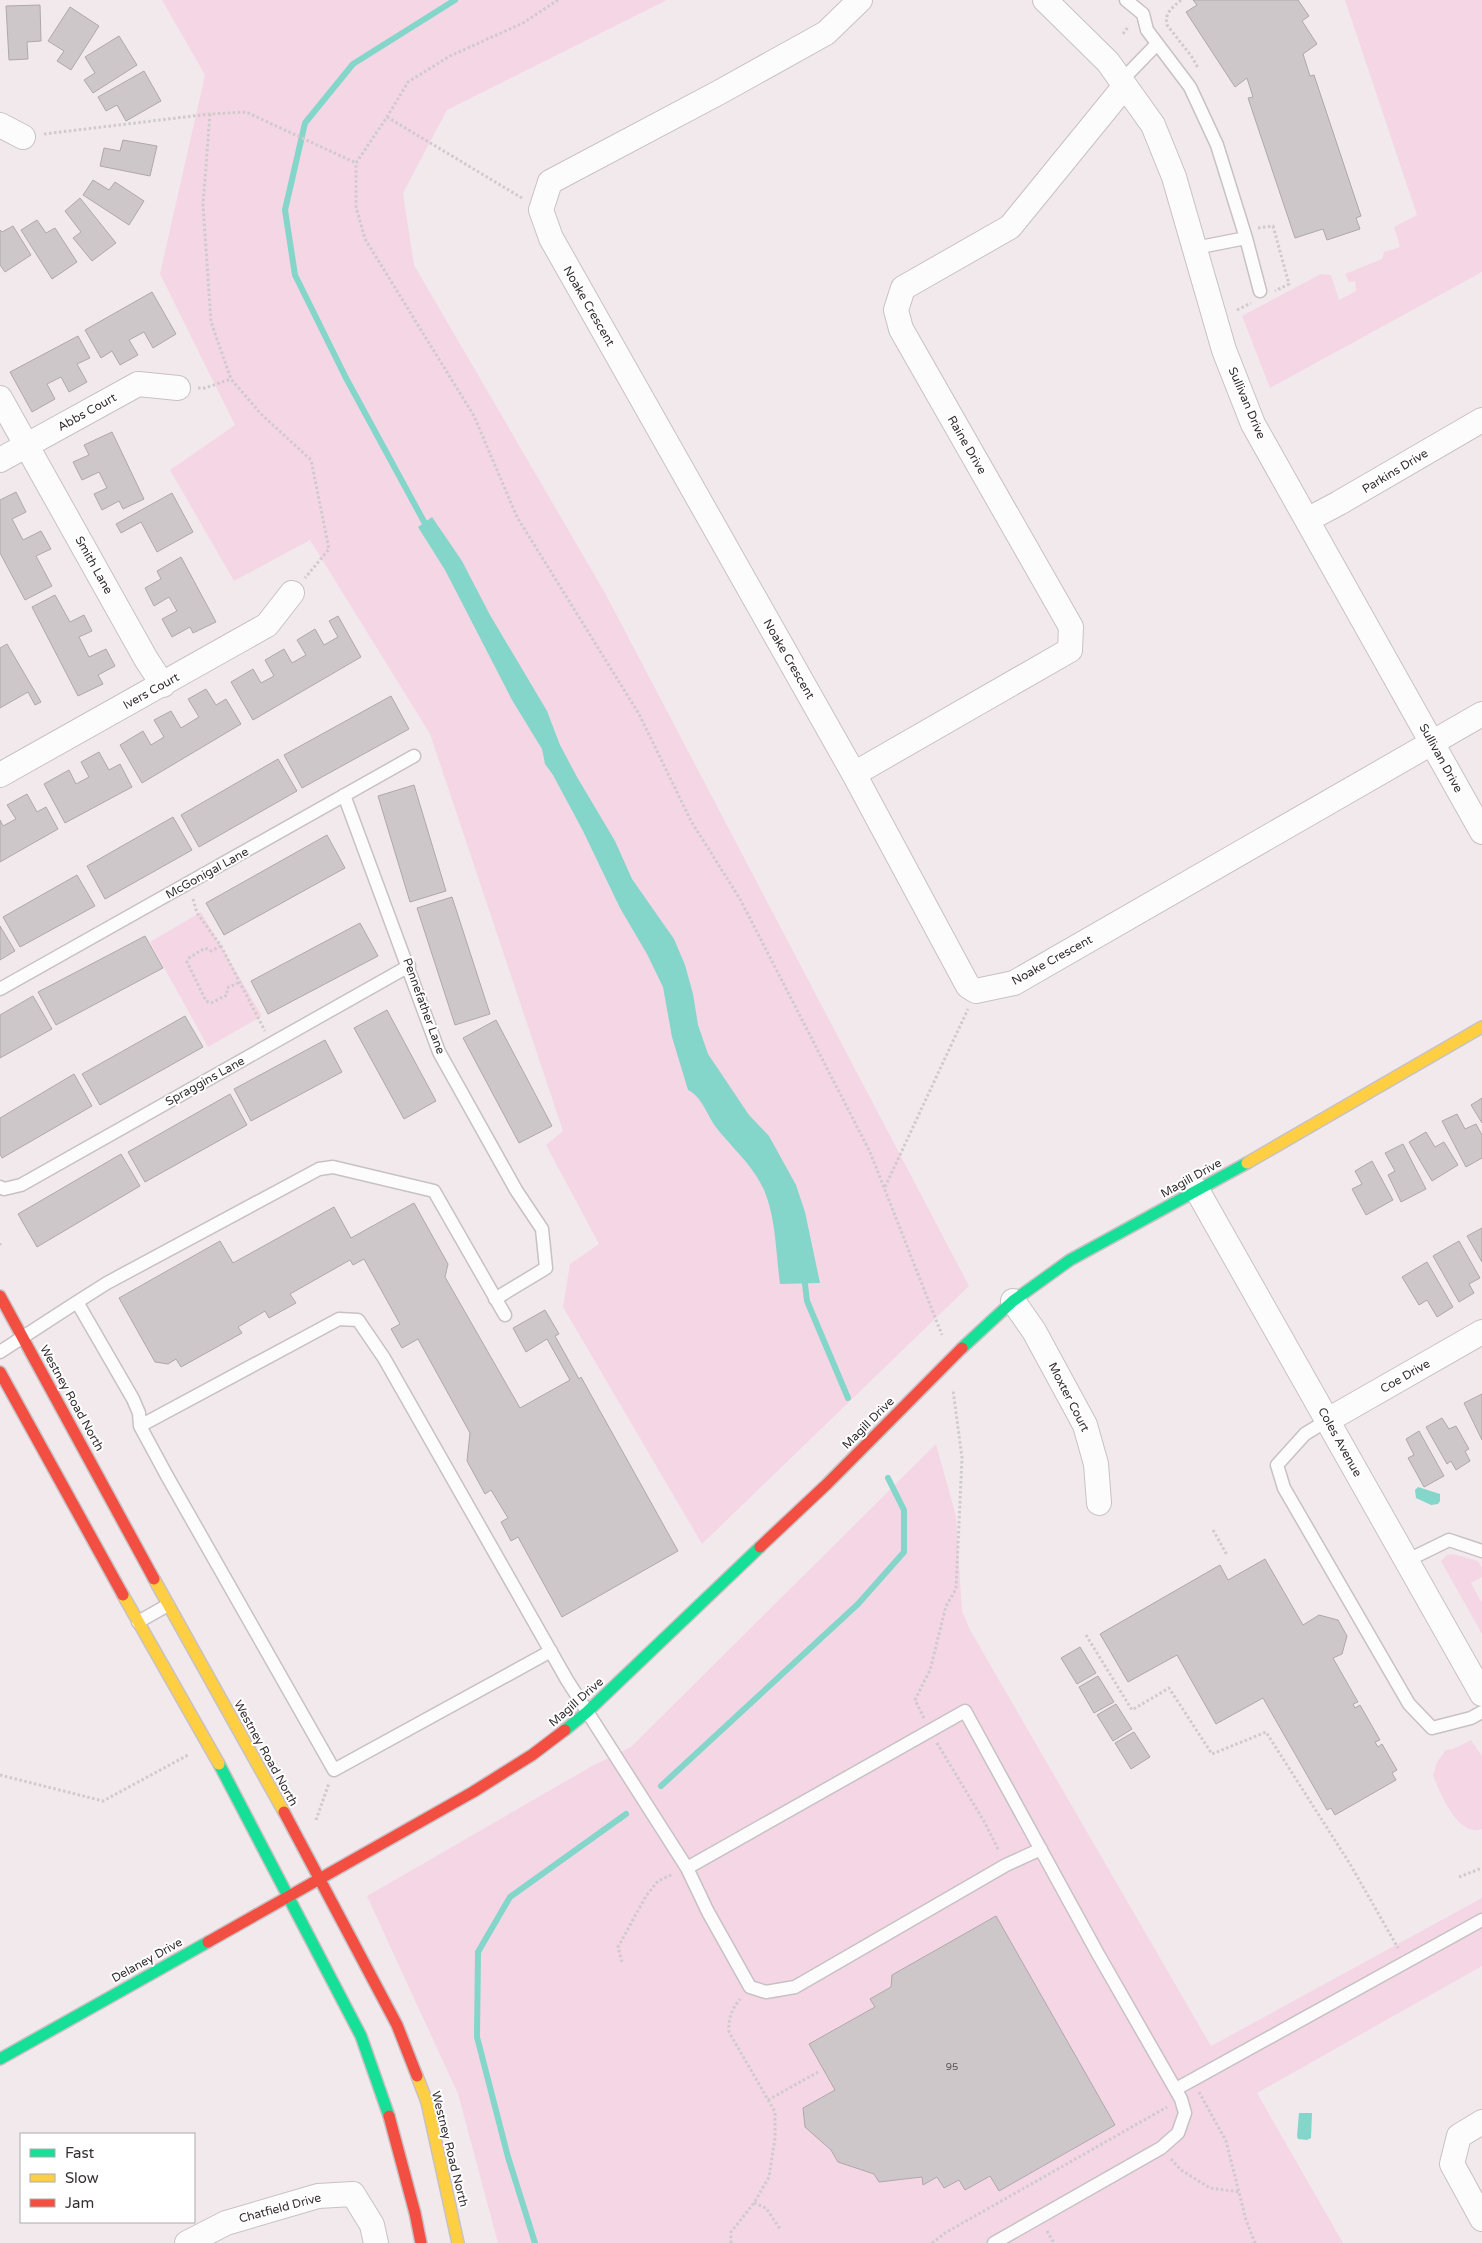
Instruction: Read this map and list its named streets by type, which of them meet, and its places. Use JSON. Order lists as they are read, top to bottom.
{
  "streets": {
    "main road": ["Magill Drive", "Westney Road North", "Delaney Drive"],
    "street": [
      "Noake Crescent",
      "Sullivan Drive",
      "Abbs Court",
      "Raine Drive",
      "Parkins Drive",
      "Smith Lane",
      "Ivers Court",
      "Coe Drive",
      "Moxter Court",
      "Coles Avenue",
      "Chatfield Drive"
    ],
    "lane": ["McGonigal Lane", "Pennefather Lane", "Spraggins Lane"]
  },
  "crossings": [
    ["Noake Crescent", "Sullivan Drive"],
    ["Noake Crescent", "Raine Drive"],
    ["Sullivan Drive", "Raine Drive"],
    ["Sullivan Drive", "Parkins Drive"],
    ["Abbs Court", "Smith Lane"],
    ["Smith Lane", "Ivers Court"],
    ["McGonigal Lane", "Pennefather Lane"],
    ["Pennefather Lane", "Spraggins Lane"],
    ["Magill Drive", "Moxter Court"],
    ["Magill Drive", "Westney Road North"],
    ["Magill Drive", "Coles Avenue"],
    ["Magill Drive", "Delaney Drive"],
    ["Coe Drive", "Coles Avenue"]
  ],
  "house_numbers": ["95"],
  "legend": ["Fast", "Slow", "Jam"]
}
